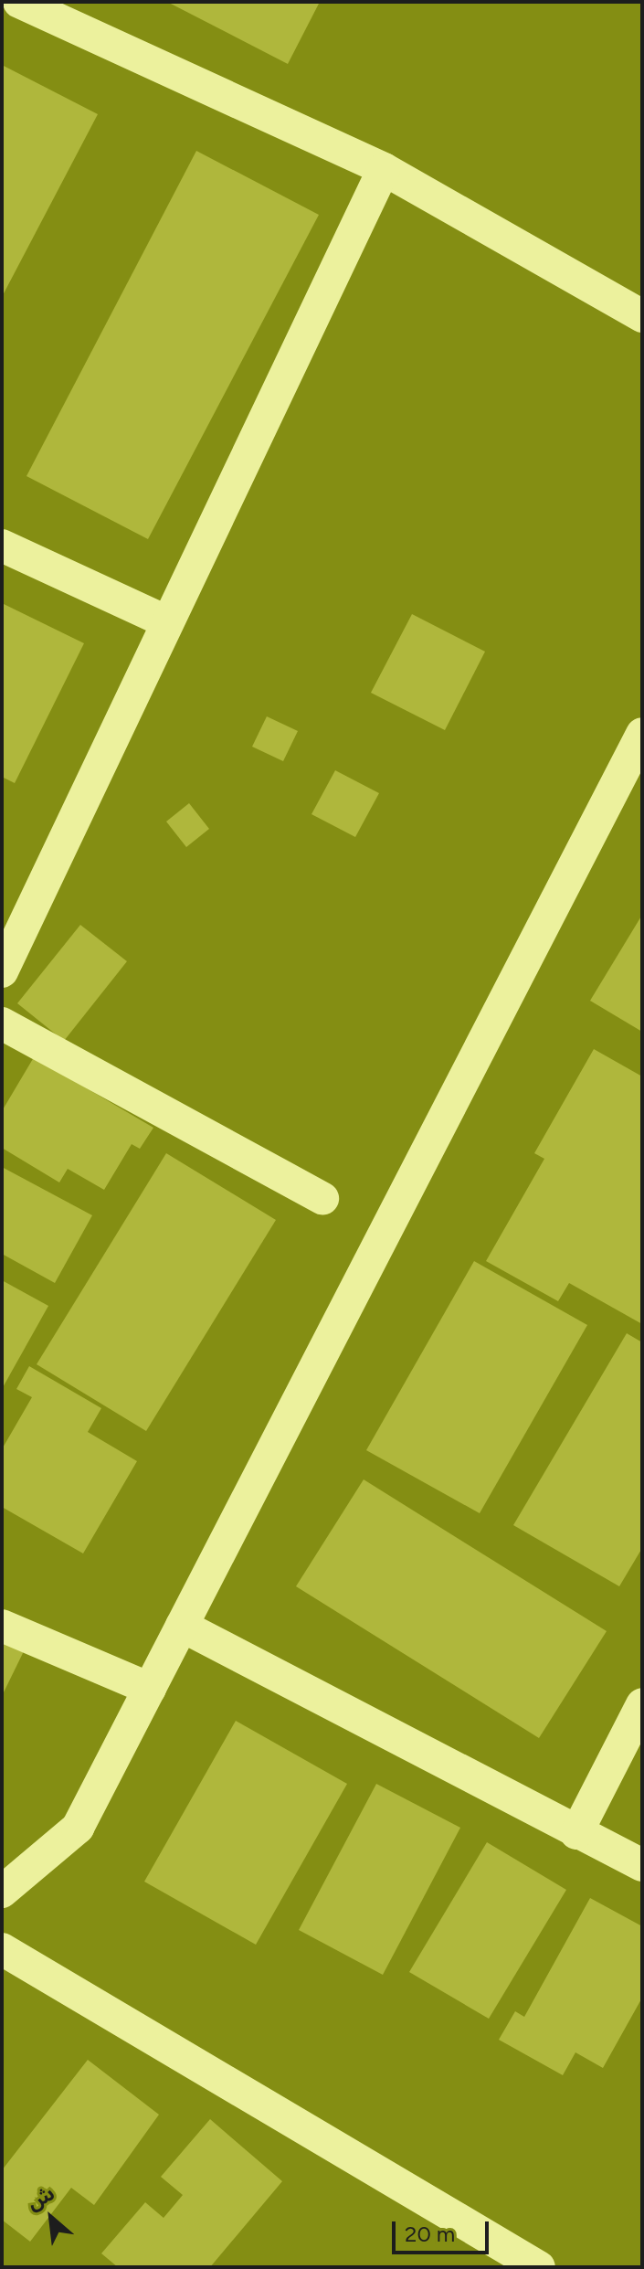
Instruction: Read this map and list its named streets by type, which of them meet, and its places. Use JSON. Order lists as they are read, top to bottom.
{
  "scale_bar": "20 m",
  "north": "top left"
}
